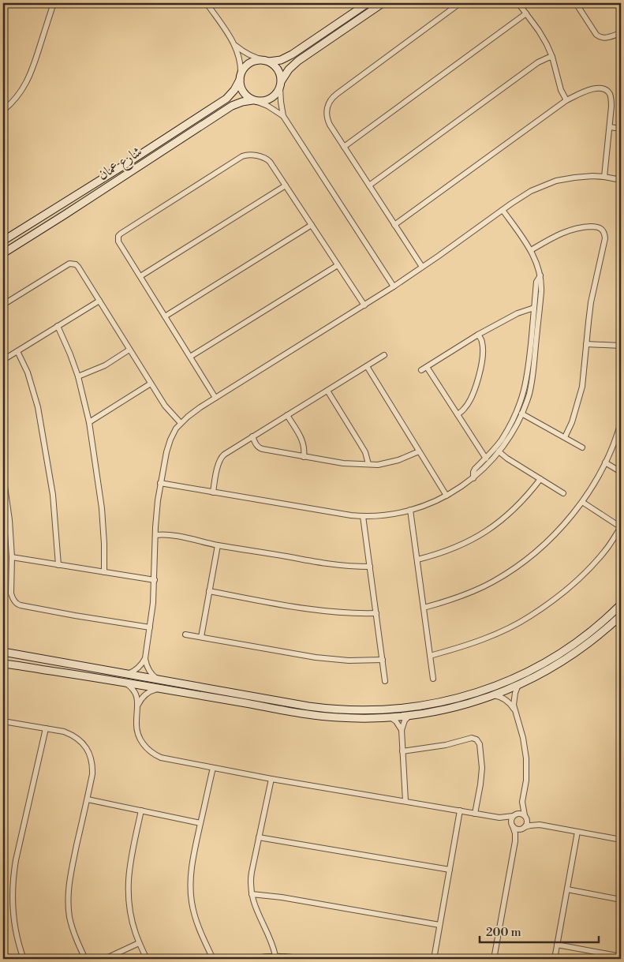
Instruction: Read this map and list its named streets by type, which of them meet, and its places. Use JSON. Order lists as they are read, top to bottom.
{
  "streets": {
    "street": ["شارع عمان"]
  },
  "scale_bar": "200 m"
}
